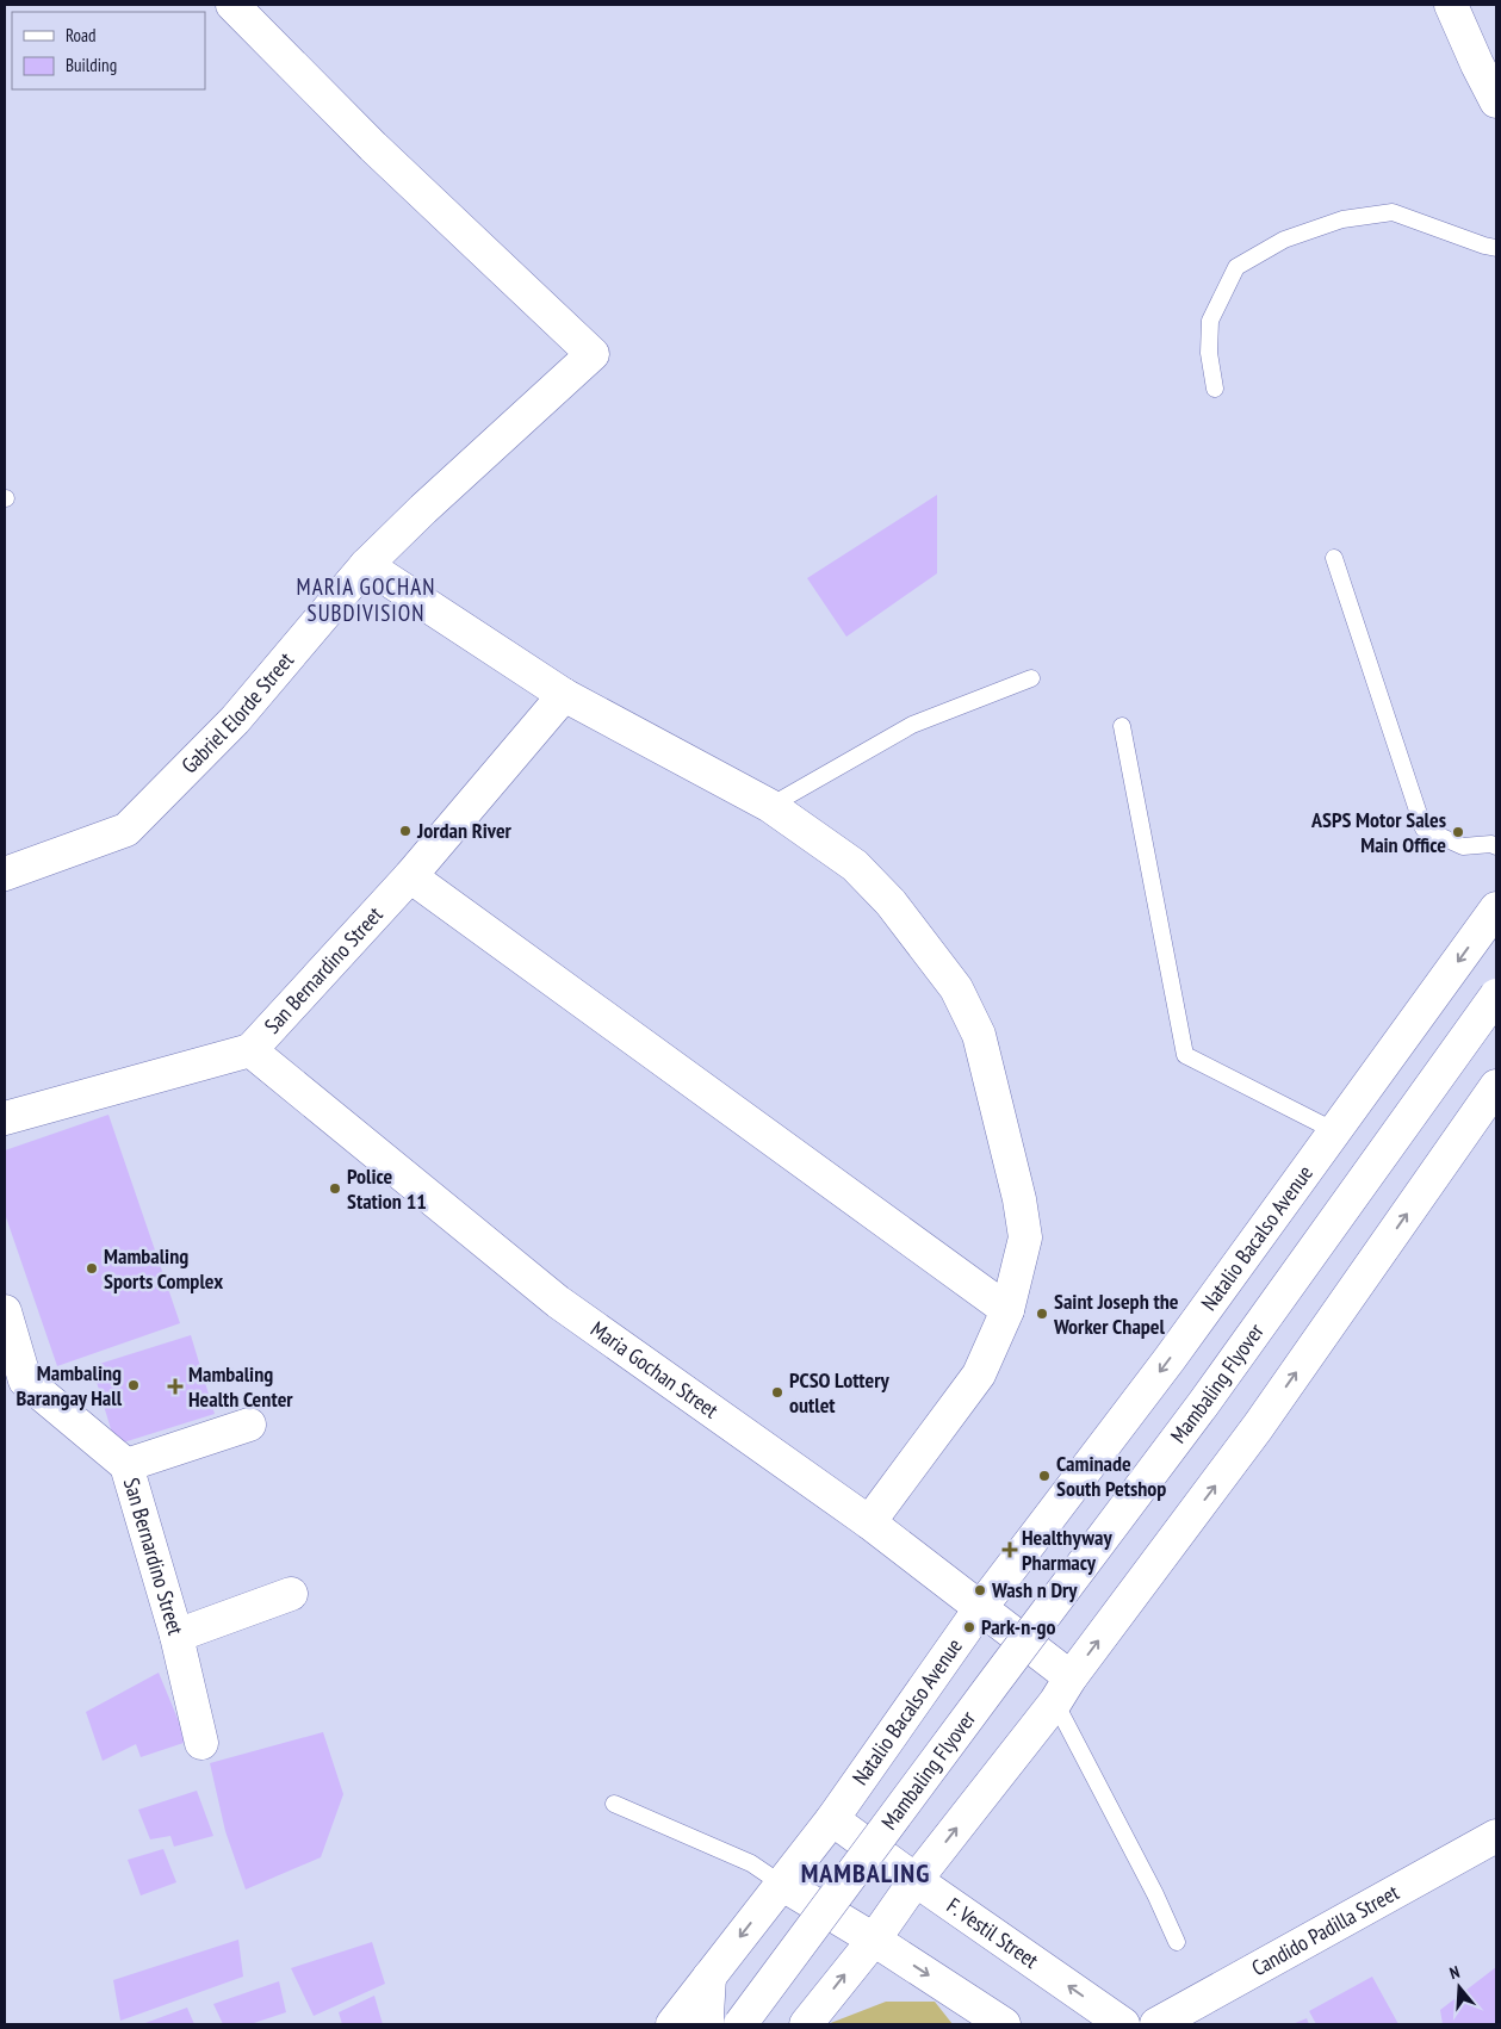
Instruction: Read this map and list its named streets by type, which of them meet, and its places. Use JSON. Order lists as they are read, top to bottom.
{
  "streets": {
    "street": [
      "Gabriel Elorde Street",
      "San Bernardino Street",
      "Natalio Bacalso Avenue",
      "Maria Gochan Street",
      "Mambaling Flyover",
      "Candido Padilla Street",
      "F. Vestil Street"
    ]
  },
  "crossings": [
    ["San Bernardino Street", "Maria Gochan Street"],
    ["Natalio Bacalso Avenue", "Maria Gochan Street"],
    ["Natalio Bacalso Avenue", "F. Vestil Street"]
  ],
  "districts": ["MARIA GOCHAN SUBDIVISION", "MAMBALING"],
  "places": {
    "other": [
      "Jordan River",
      "ASPS Motor Sales Main Office",
      "Police Station 11",
      "Mambaling Sports Complex",
      "Saint Joseph the Worker Chapel",
      "Mambaling Barangay Hall",
      "PCSO Lottery outlet",
      "Caminade South Petshop",
      "Wash n Dry",
      "Park-n-go"
    ],
    "health": ["Mambaling Health Center", "Healthyway Pharmacy"]
  },
  "legend": ["Road", "Building"],
  "north": "top"
}
